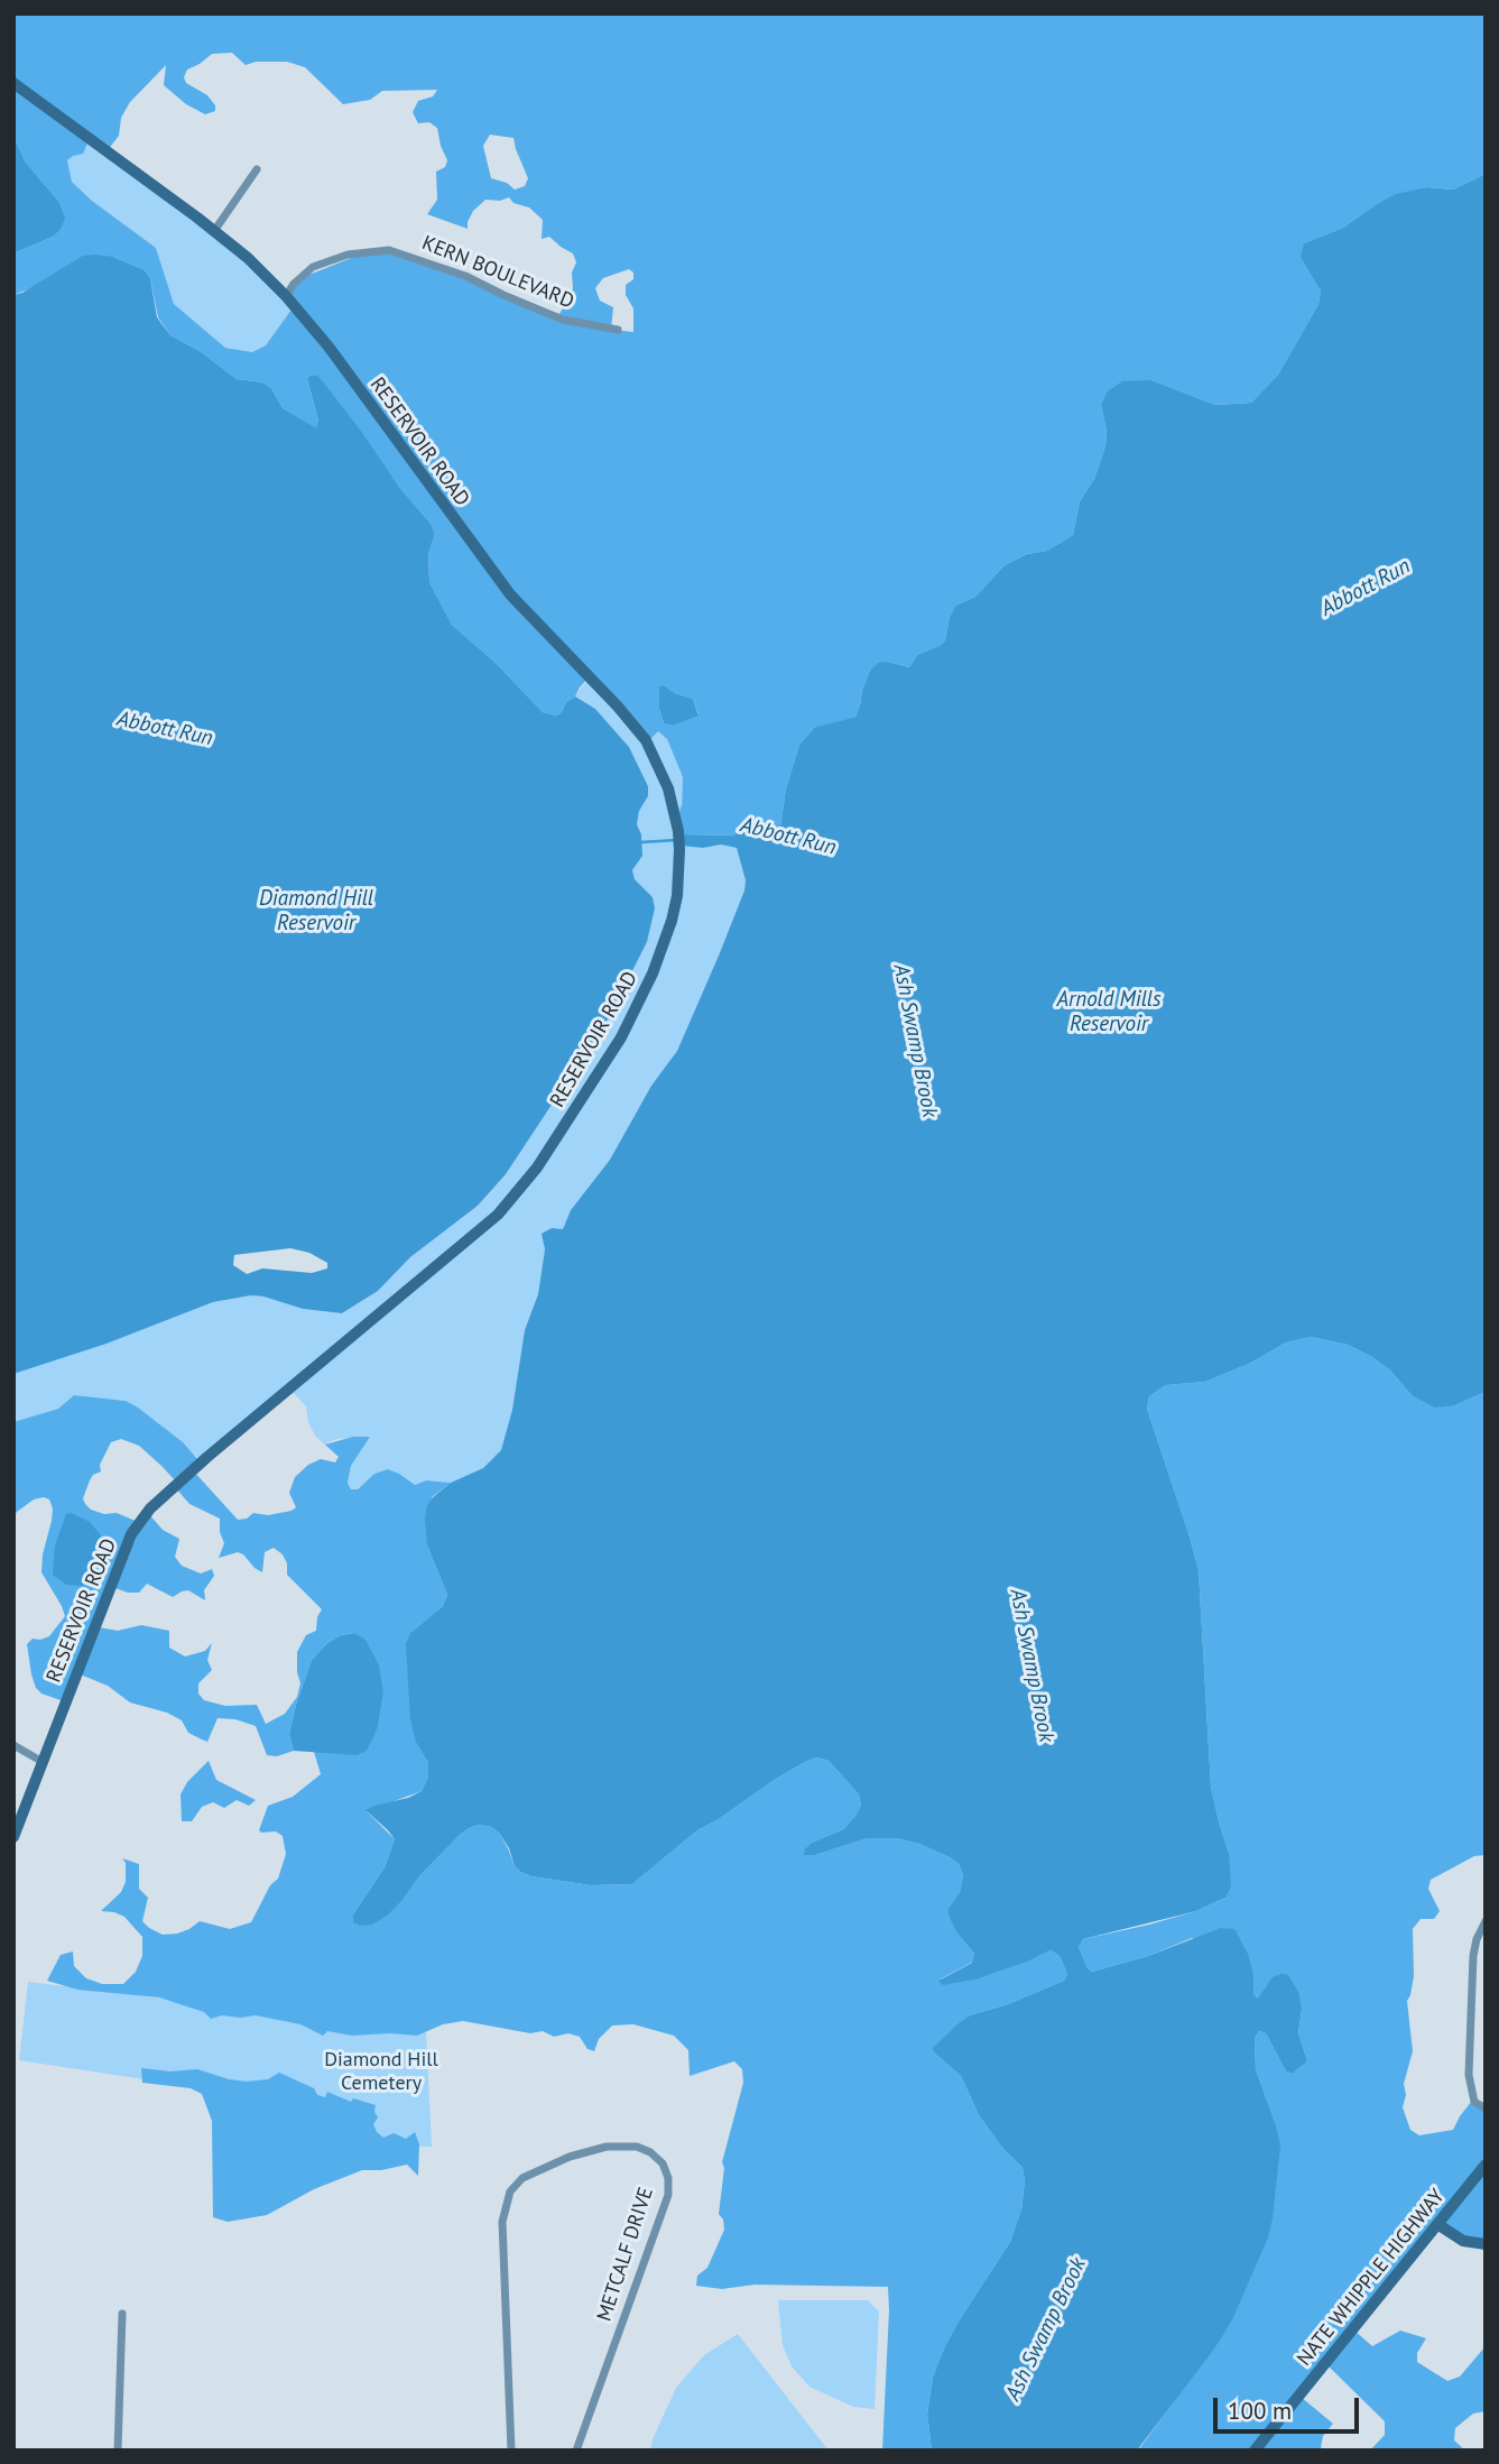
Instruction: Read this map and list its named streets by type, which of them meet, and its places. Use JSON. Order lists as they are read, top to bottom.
{
  "streets": {
    "street": [
      "KERN BOULEVARD",
      "RESERVOIR ROAD",
      "METCALF DRIVE",
      "NATE WHIPPLE HIGHWAY"
    ]
  },
  "crossings": [
    ["KERN BOULEVARD", "RESERVOIR ROAD"]
  ],
  "water": [
    "Abbott Run",
    "Diamond Hill Reservoir",
    "Arnold Mills Reservoir",
    "Ash Swamp Brook"
  ],
  "parks": ["Diamond Hill Cemetery"],
  "scale_bar": "100 m"
}
